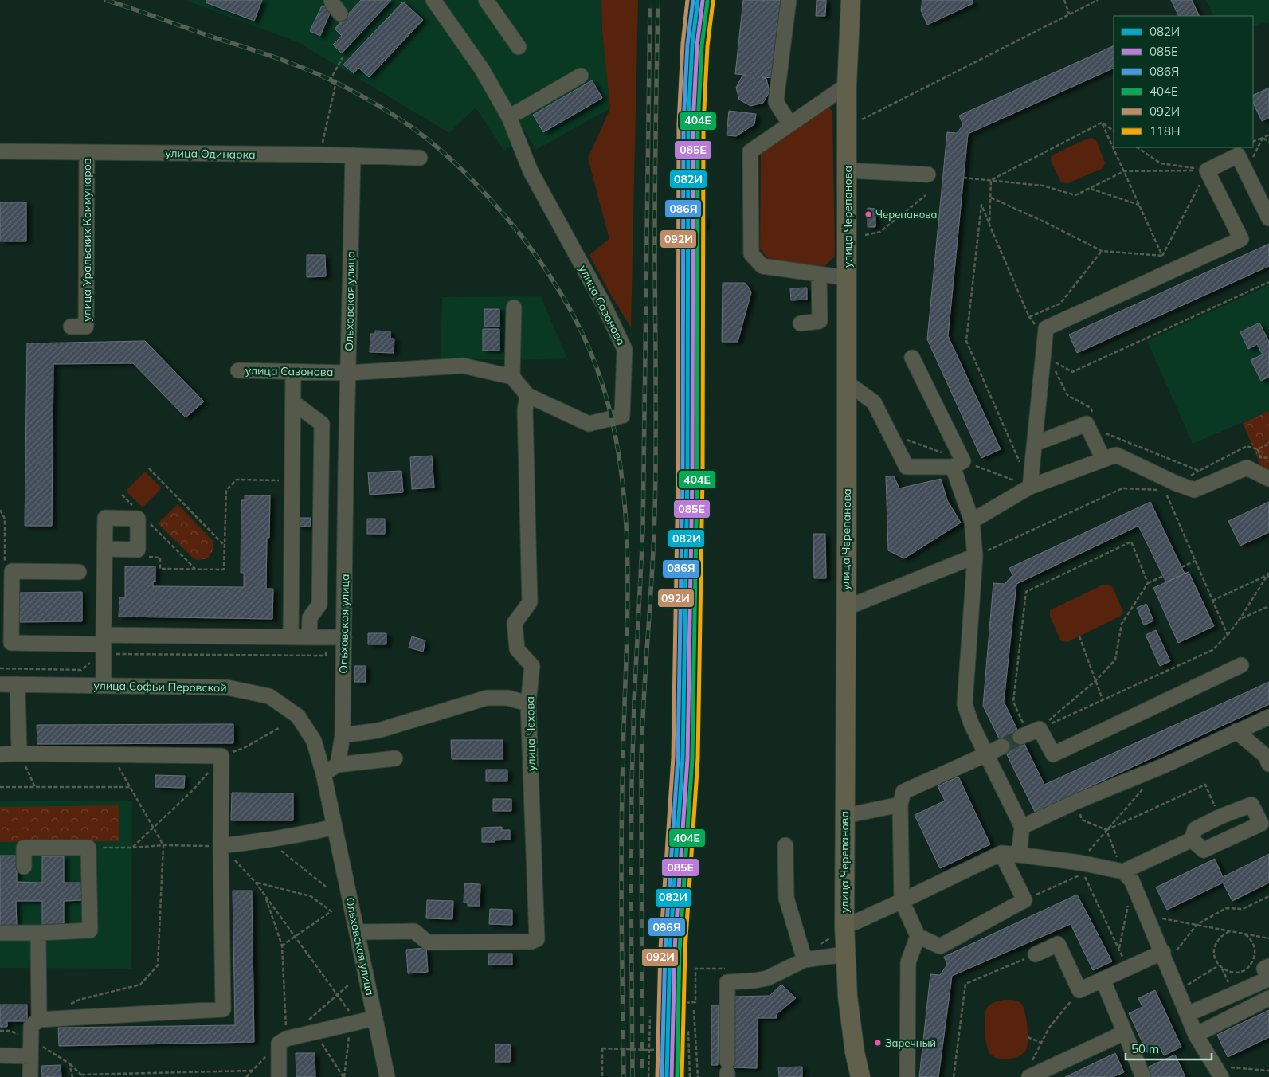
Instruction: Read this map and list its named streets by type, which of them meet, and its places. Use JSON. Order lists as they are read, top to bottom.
{
  "streets": {
    "main road": ["улица Черепанова"],
    "street": [
      "улица Одинарка",
      "улица Уральских Коммунаров",
      "Ольховская улица",
      "улица Сазонова",
      "улица Софьи Перовской",
      "улица Чехова"
    ]
  },
  "crossings": [
    ["улица Одинарка", "улица Уральских Коммунаров"],
    ["улица Одинарка", "Ольховская улица"],
    ["Ольховская улица", "улица Сазонова"],
    ["Ольховская улица", "улица Софьи Перовской"],
    ["Ольховская улица", "улица Чехова"],
    ["улица Сазонова", "улица Чехова"]
  ],
  "places": ["Черепанова", "Заречный"],
  "lines": [
    "transit line 082И",
    "transit line 086Я",
    "transit line 092И",
    "transit line 085Е",
    "transit line 404Е",
    "transit line 118Н"
  ],
  "legend": [
    "082И",
    "085Е",
    "086Я",
    "404Е",
    "092И",
    "118Н"
  ],
  "scale_bar": "50 m"
}
